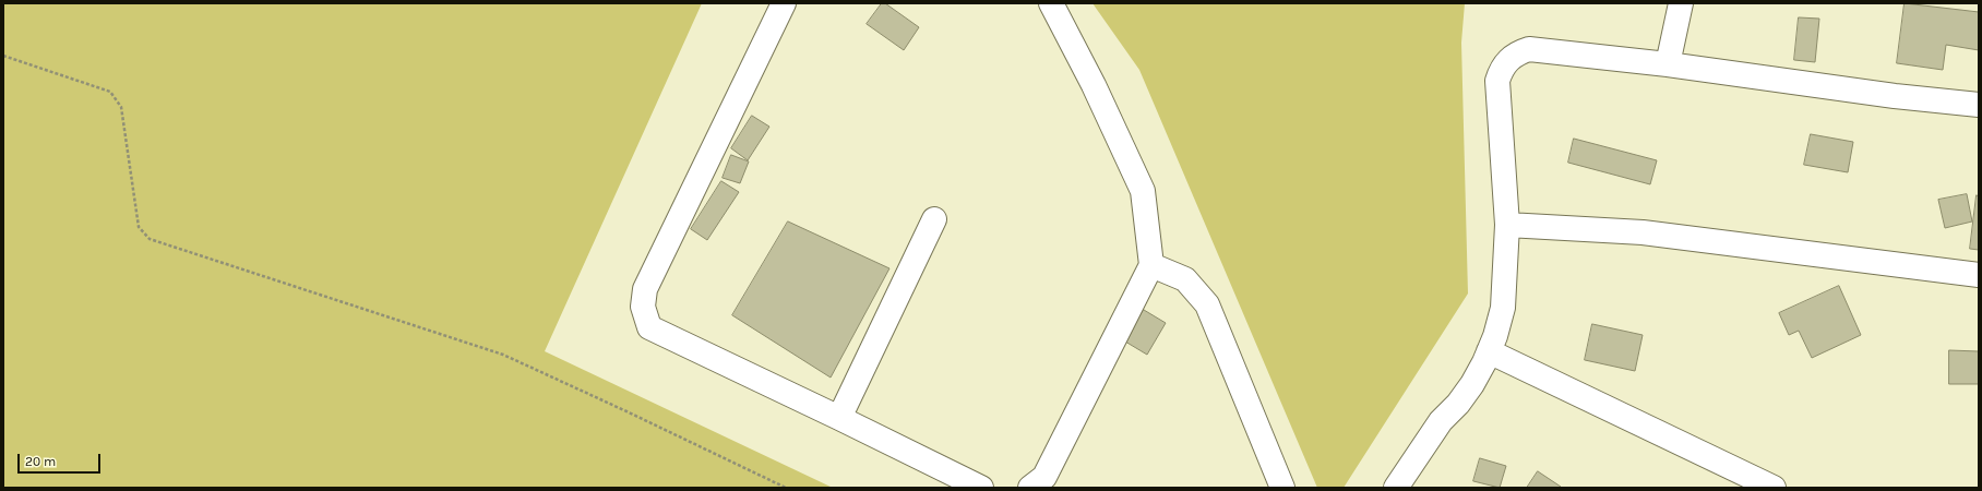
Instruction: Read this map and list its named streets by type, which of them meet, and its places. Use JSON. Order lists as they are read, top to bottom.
{
  "scale_bar": "20 m"
}
